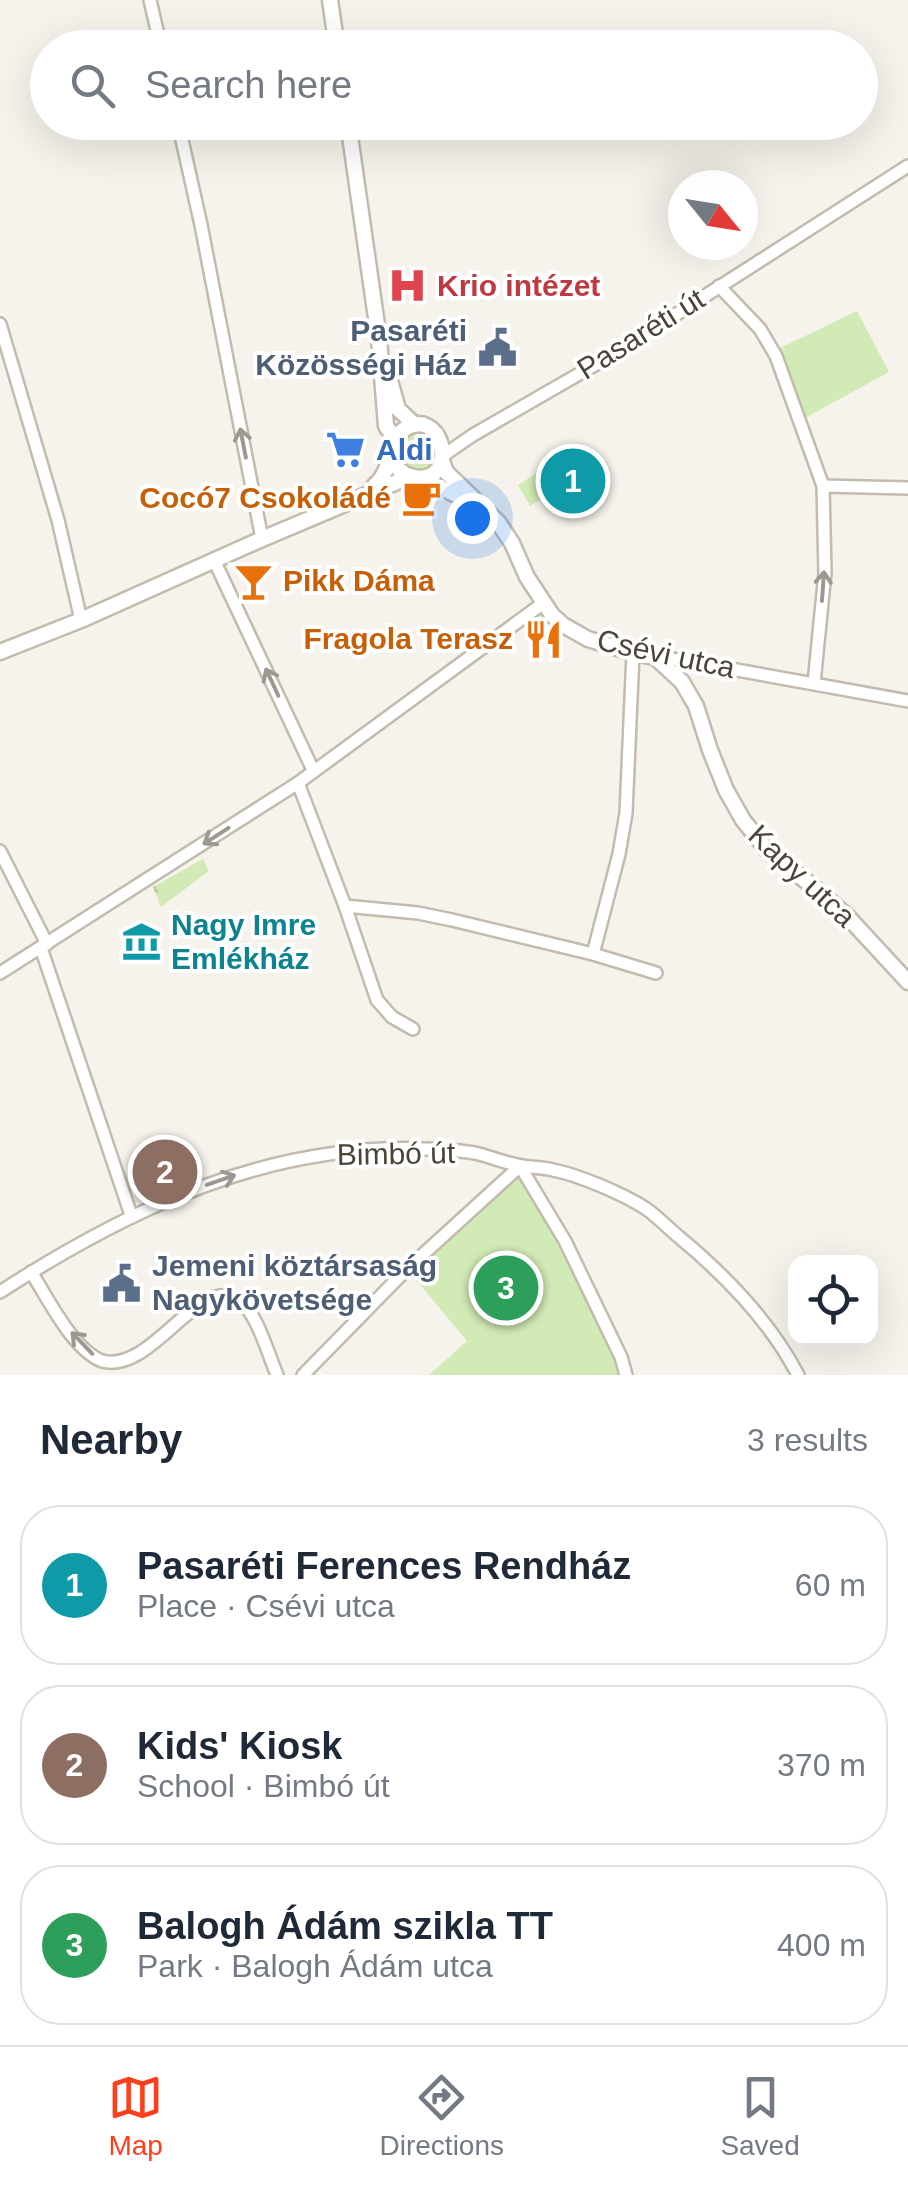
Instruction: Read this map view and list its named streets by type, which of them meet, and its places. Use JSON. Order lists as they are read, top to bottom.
{
  "streets": {
    "street": [
      "Pasaréti út",
      "Csévi utca",
      "Kapy utca",
      "Bimbó út"
    ]
  },
  "crossings": [
    ["Pasaréti út", "Csévi utca"],
    ["Csévi utca", "Kapy utca"]
  ],
  "one_way": ["Bimbó út"],
  "places": {
    "hospital": ["Krio intézet"],
    "public building": ["Pasaréti Közösségi Ház", "Jemeni köztársaság Nagykövetsége"],
    "supermarket": ["Aldi"],
    "cafe": ["Cocó7 Csokoládé"],
    "bar": ["Pikk Dáma"],
    "restaurant": ["Fragola Terasz"],
    "museum": ["Nagy Imre Emlékház"]
  },
  "north": "bottom right",
  "page": {
    "search": "Search here",
    "pins": ["1", "2", "3"],
    "heading": ["Nearby", "3 results"],
    "list": [
      {
        "mark": "1",
        "name": "Pasaréti Ferences Rendház",
        "note": "Place · Csévi utca",
        "value": "60 m"
      },
      {
        "mark": "2",
        "name": "Kids' Kiosk",
        "note": "School · Bimbó út",
        "value": "370 m"
      },
      {
        "mark": "3",
        "name": "Balogh Ádám szikla TT",
        "note": "Park · Balogh Ádám utca",
        "value": "400 m"
      }
    ],
    "nav": ["Map", "Directions", "Saved"]
  }
}
